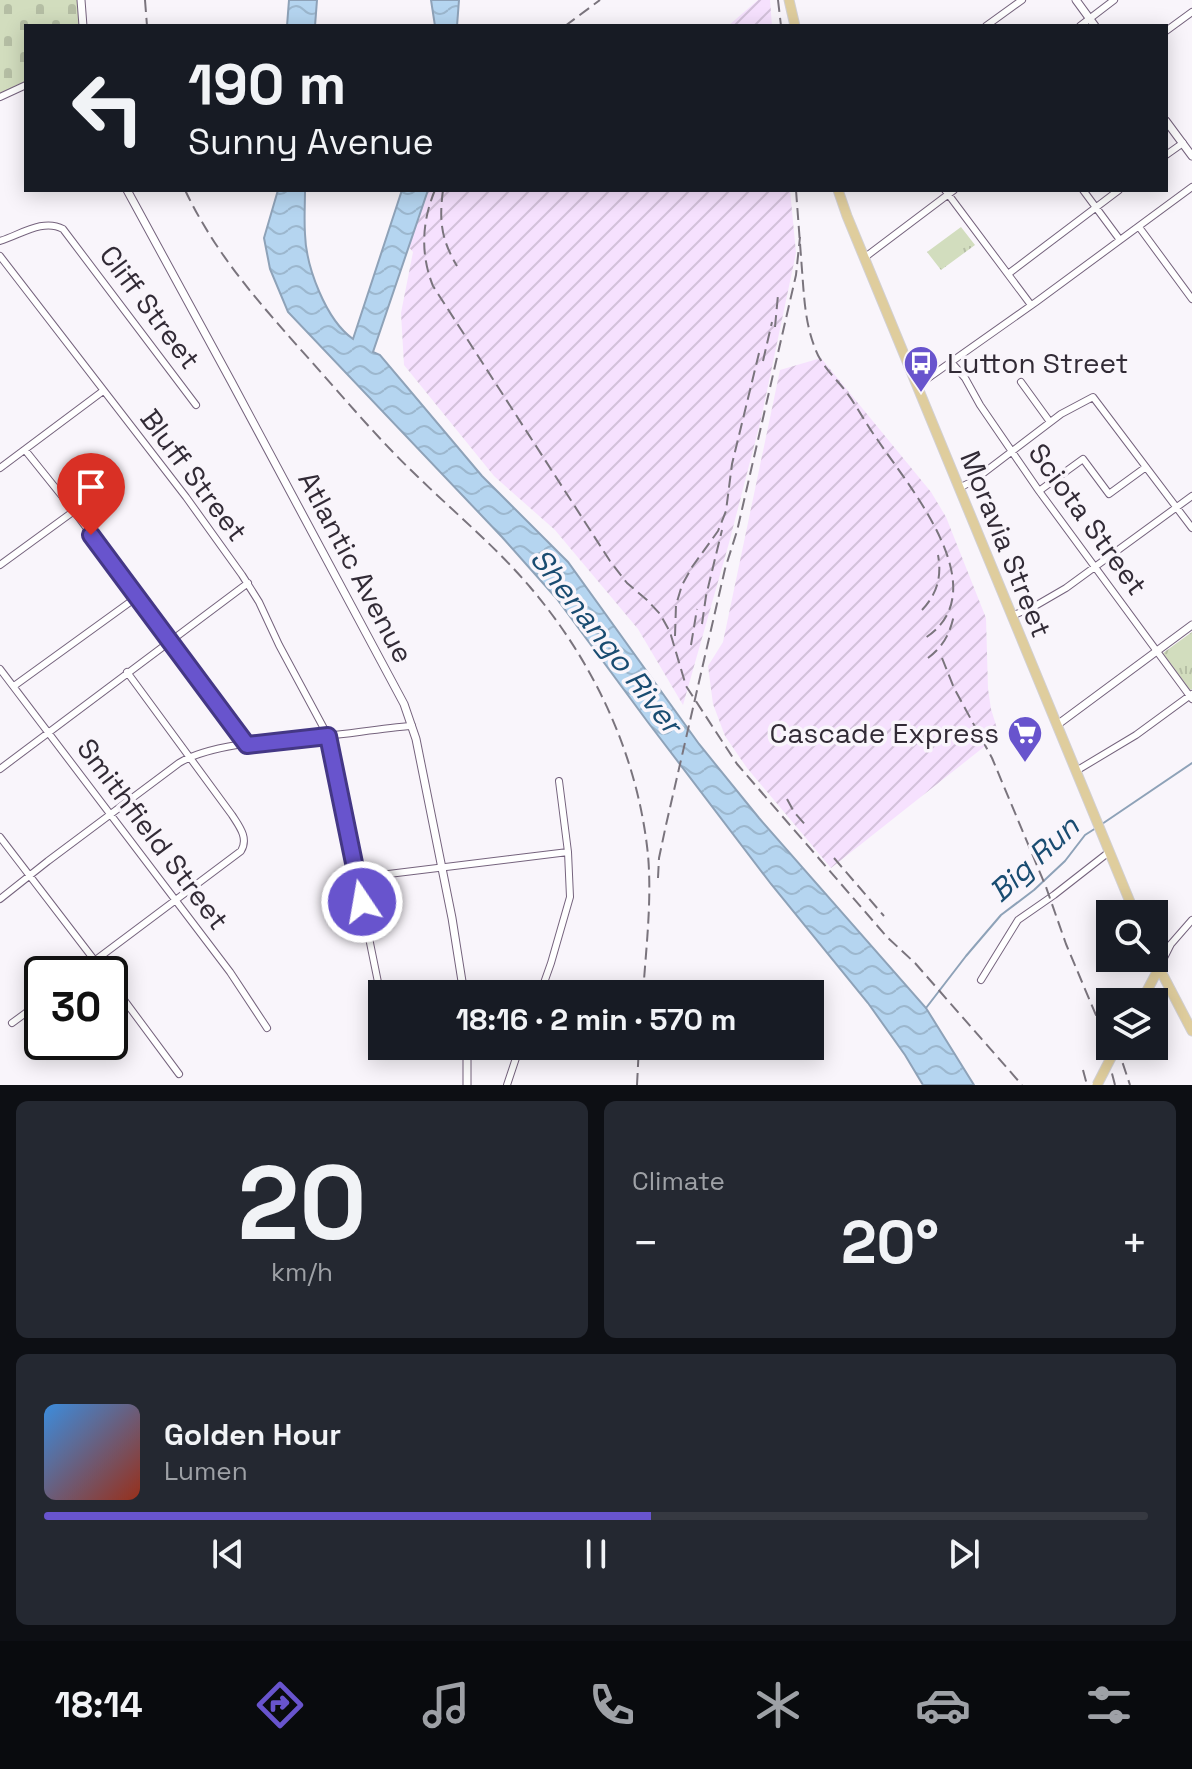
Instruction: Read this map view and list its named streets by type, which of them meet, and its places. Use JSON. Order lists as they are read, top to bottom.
{
  "streets": {
    "main road": ["Moravia Street"],
    "street": [
      "Cliff Street",
      "Bluff Street",
      "Sciota Street",
      "Atlantic Avenue",
      "Smithfield Street"
    ]
  },
  "water": ["Shenango River", "Big Run"],
  "places": {
    "bus stop": ["Lutton Street"],
    "supermarket": ["Cascade Express"]
  },
  "page": {
    "turn": ["190 m", "Sunny Avenue"],
    "limit": "30",
    "trip": "18:16 · 2 min · 570 m",
    "tile": [
      ["20", "km/h"],
      "Climate"
    ],
    "heat": ["−", "20°", "+"],
    "song": ["Golden Hour", "Lumen"],
    "tabs": "18:14"
  }
}
